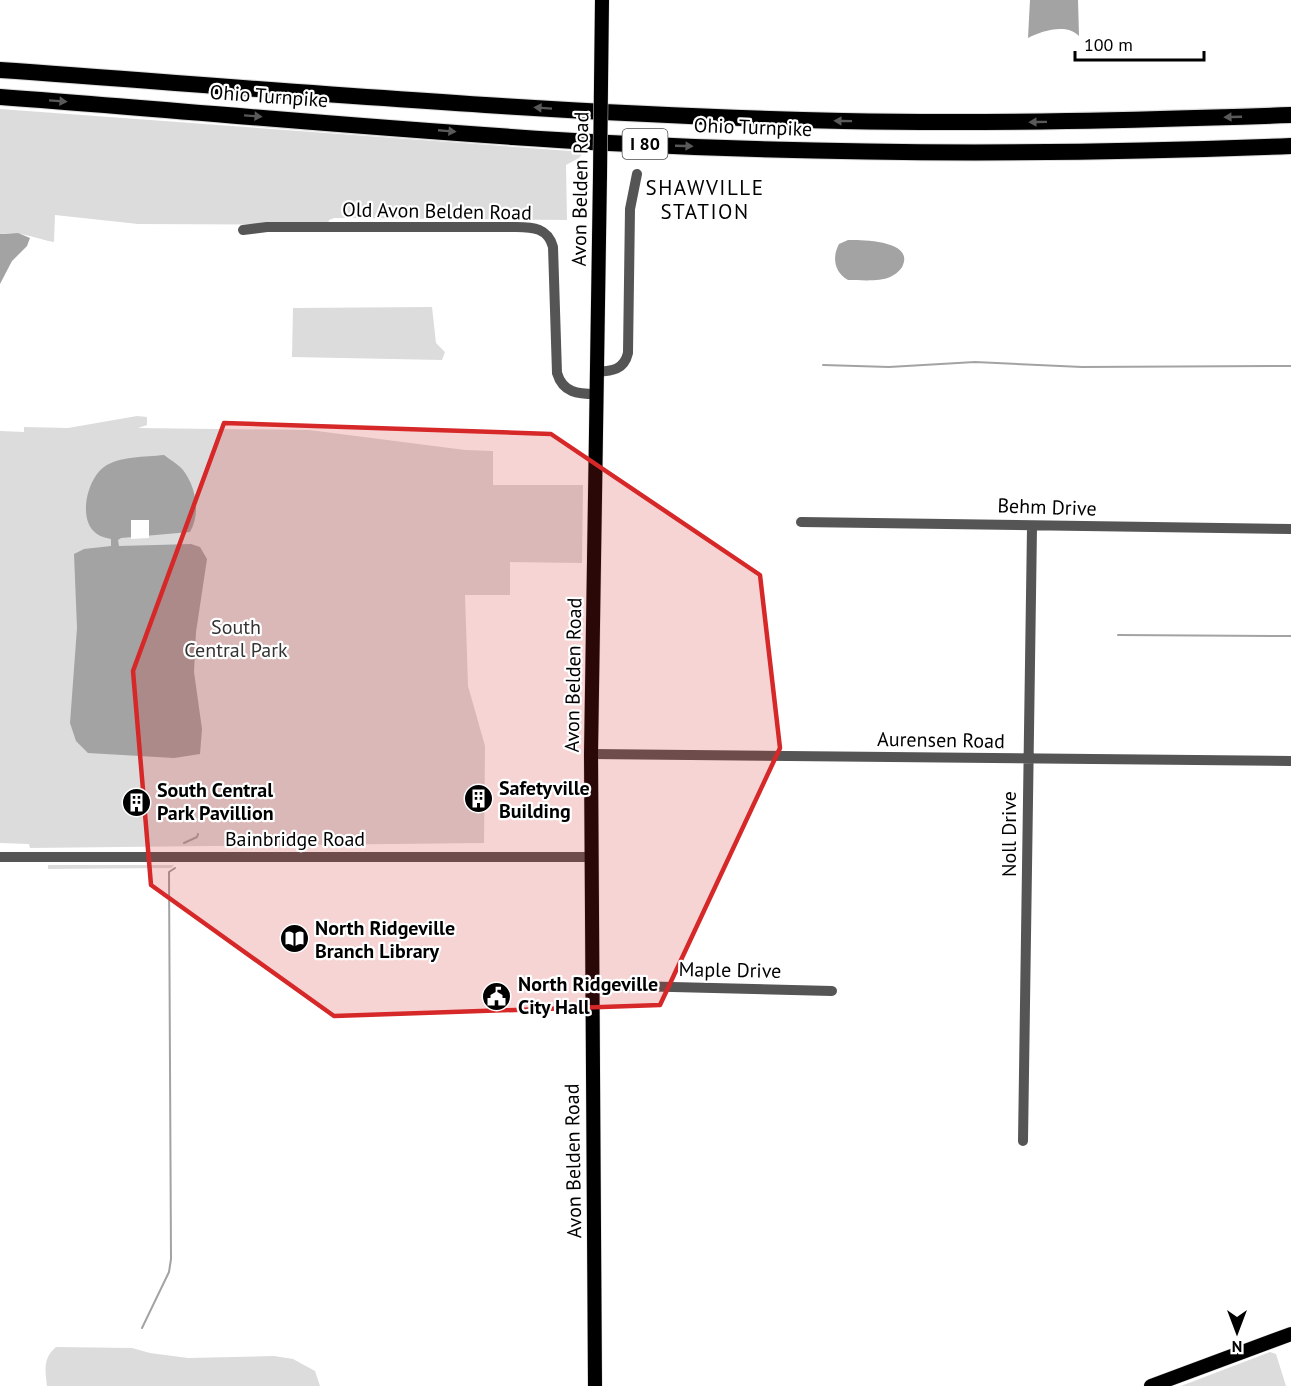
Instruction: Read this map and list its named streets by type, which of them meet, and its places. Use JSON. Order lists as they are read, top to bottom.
{
  "streets": {
    "highway": ["Ohio Turnpike", "I 80"],
    "main road": ["Avon Belden Road"],
    "street": [
      "Old Avon Belden Road",
      "Behm Drive",
      "Aurensen Road",
      "Noll Drive",
      "Bainbridge Road",
      "Maple Drive"
    ]
  },
  "crossings": [
    ["Avon Belden Road", "Old Avon Belden Road"],
    ["Avon Belden Road", "Aurensen Road"],
    ["Avon Belden Road", "Bainbridge Road"],
    ["Avon Belden Road", "Maple Drive"],
    ["Behm Drive", "Noll Drive"],
    ["Aurensen Road", "Noll Drive"]
  ],
  "districts": ["SHAWVILLE STATION"],
  "parks": ["South Central Park"],
  "places": {
    "building": ["Safetyville Building", "South Central Park Pavillion"],
    "library": ["North Ridgeville Branch Library"],
    "public building": ["North Ridgeville City Hall"]
  },
  "scale_bar": "100 m",
  "north": "bottom"
}
